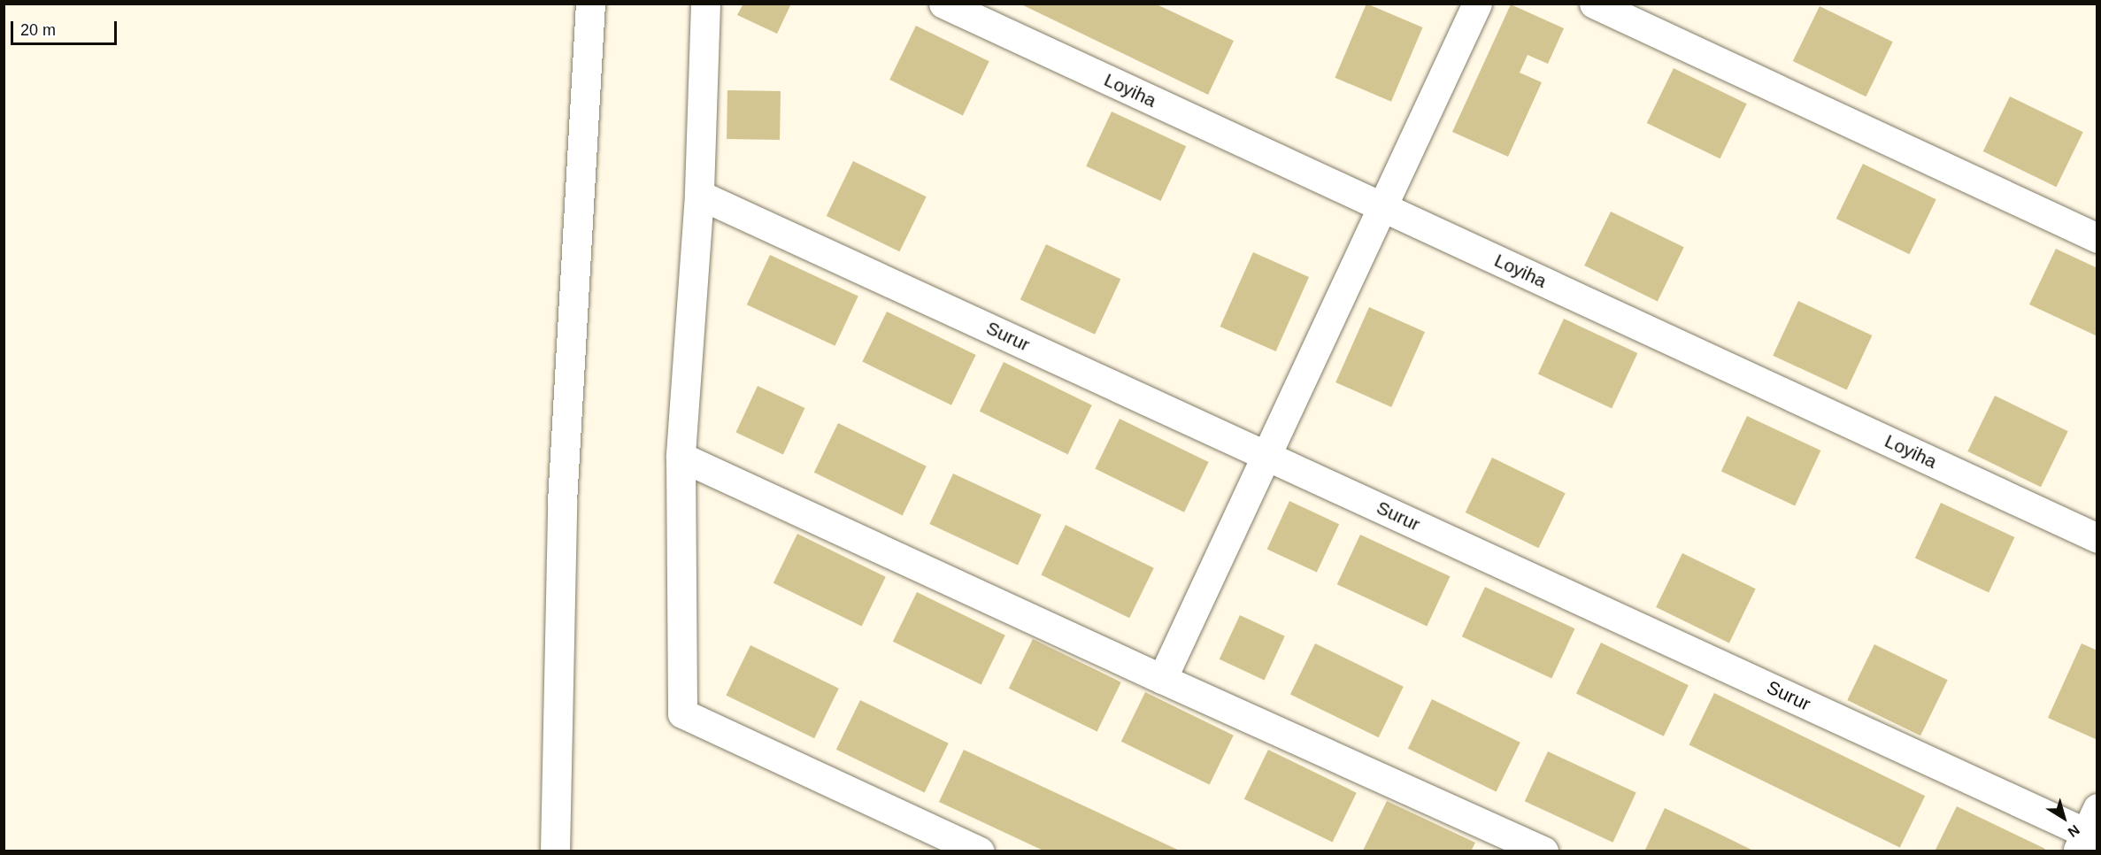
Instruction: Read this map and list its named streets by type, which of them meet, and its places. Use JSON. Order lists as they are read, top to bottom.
{
  "streets": {
    "street": ["Loyiha", "Surur"]
  },
  "scale_bar": "20 m",
  "north": "bottom right"
}
